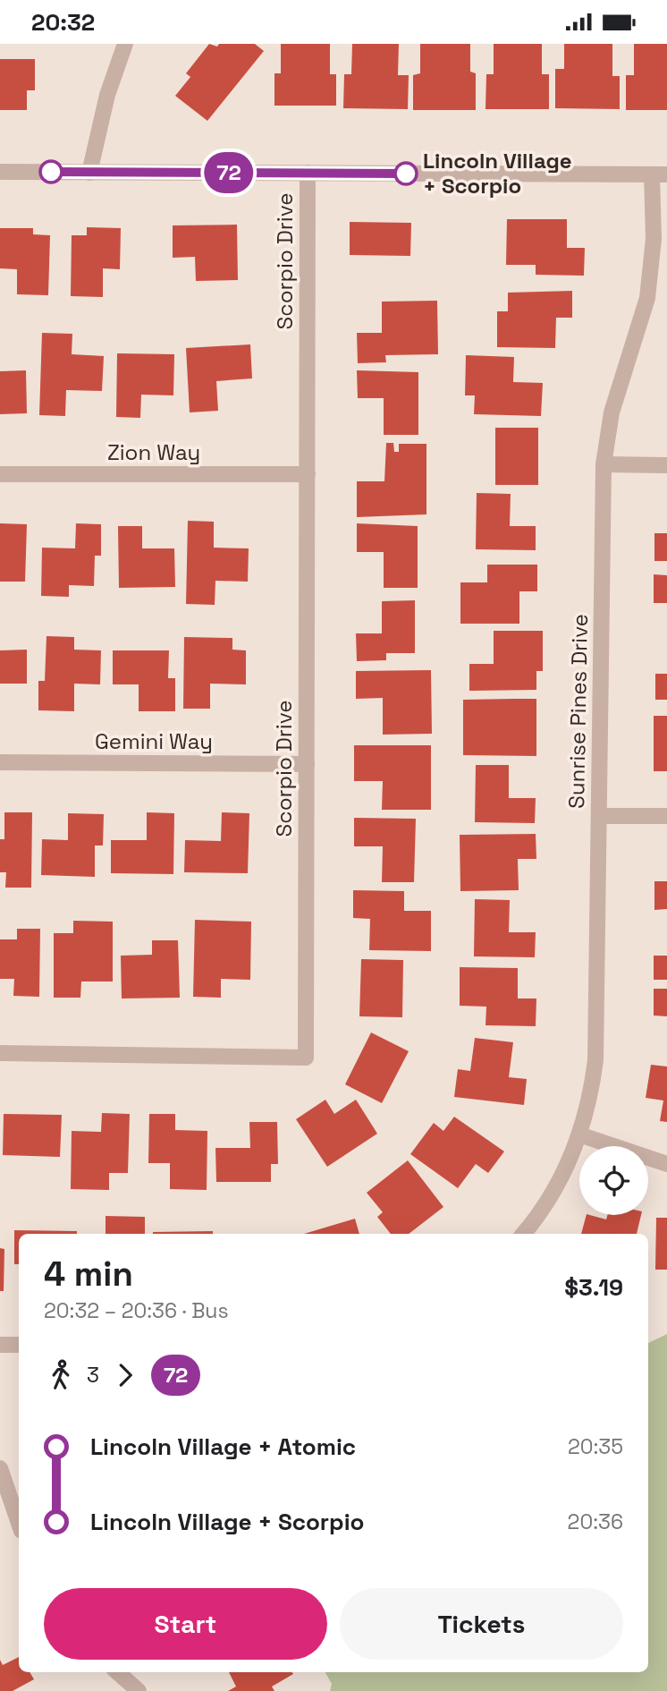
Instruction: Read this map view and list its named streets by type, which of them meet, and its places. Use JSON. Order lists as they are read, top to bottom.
{
  "streets": {
    "street": [
      "Scorpio Drive",
      "Zion Way",
      "Sunrise Pines Drive",
      "Gemini Way"
    ]
  },
  "crossings": [
    ["Scorpio Drive", "Zion Way"],
    ["Scorpio Drive", "Gemini Way"]
  ],
  "places": ["Lincoln Village + Scorpio"],
  "lines": ["bus line 72"],
  "page": {
    "status": "20:32",
    "on_map": "72",
    "heading": ["4 min", "20:32 – 20:36 · Bus", "$3.19"],
    "legs": ["3", "72"],
    "list": [
      {
        "name": "Lincoln Village + Atomic",
        "value": "20:35"
      },
      {
        "name": "Lincoln Village + Scorpio",
        "value": "20:36"
      }
    ],
    "buttons": ["Start", "Tickets"]
  }
}
